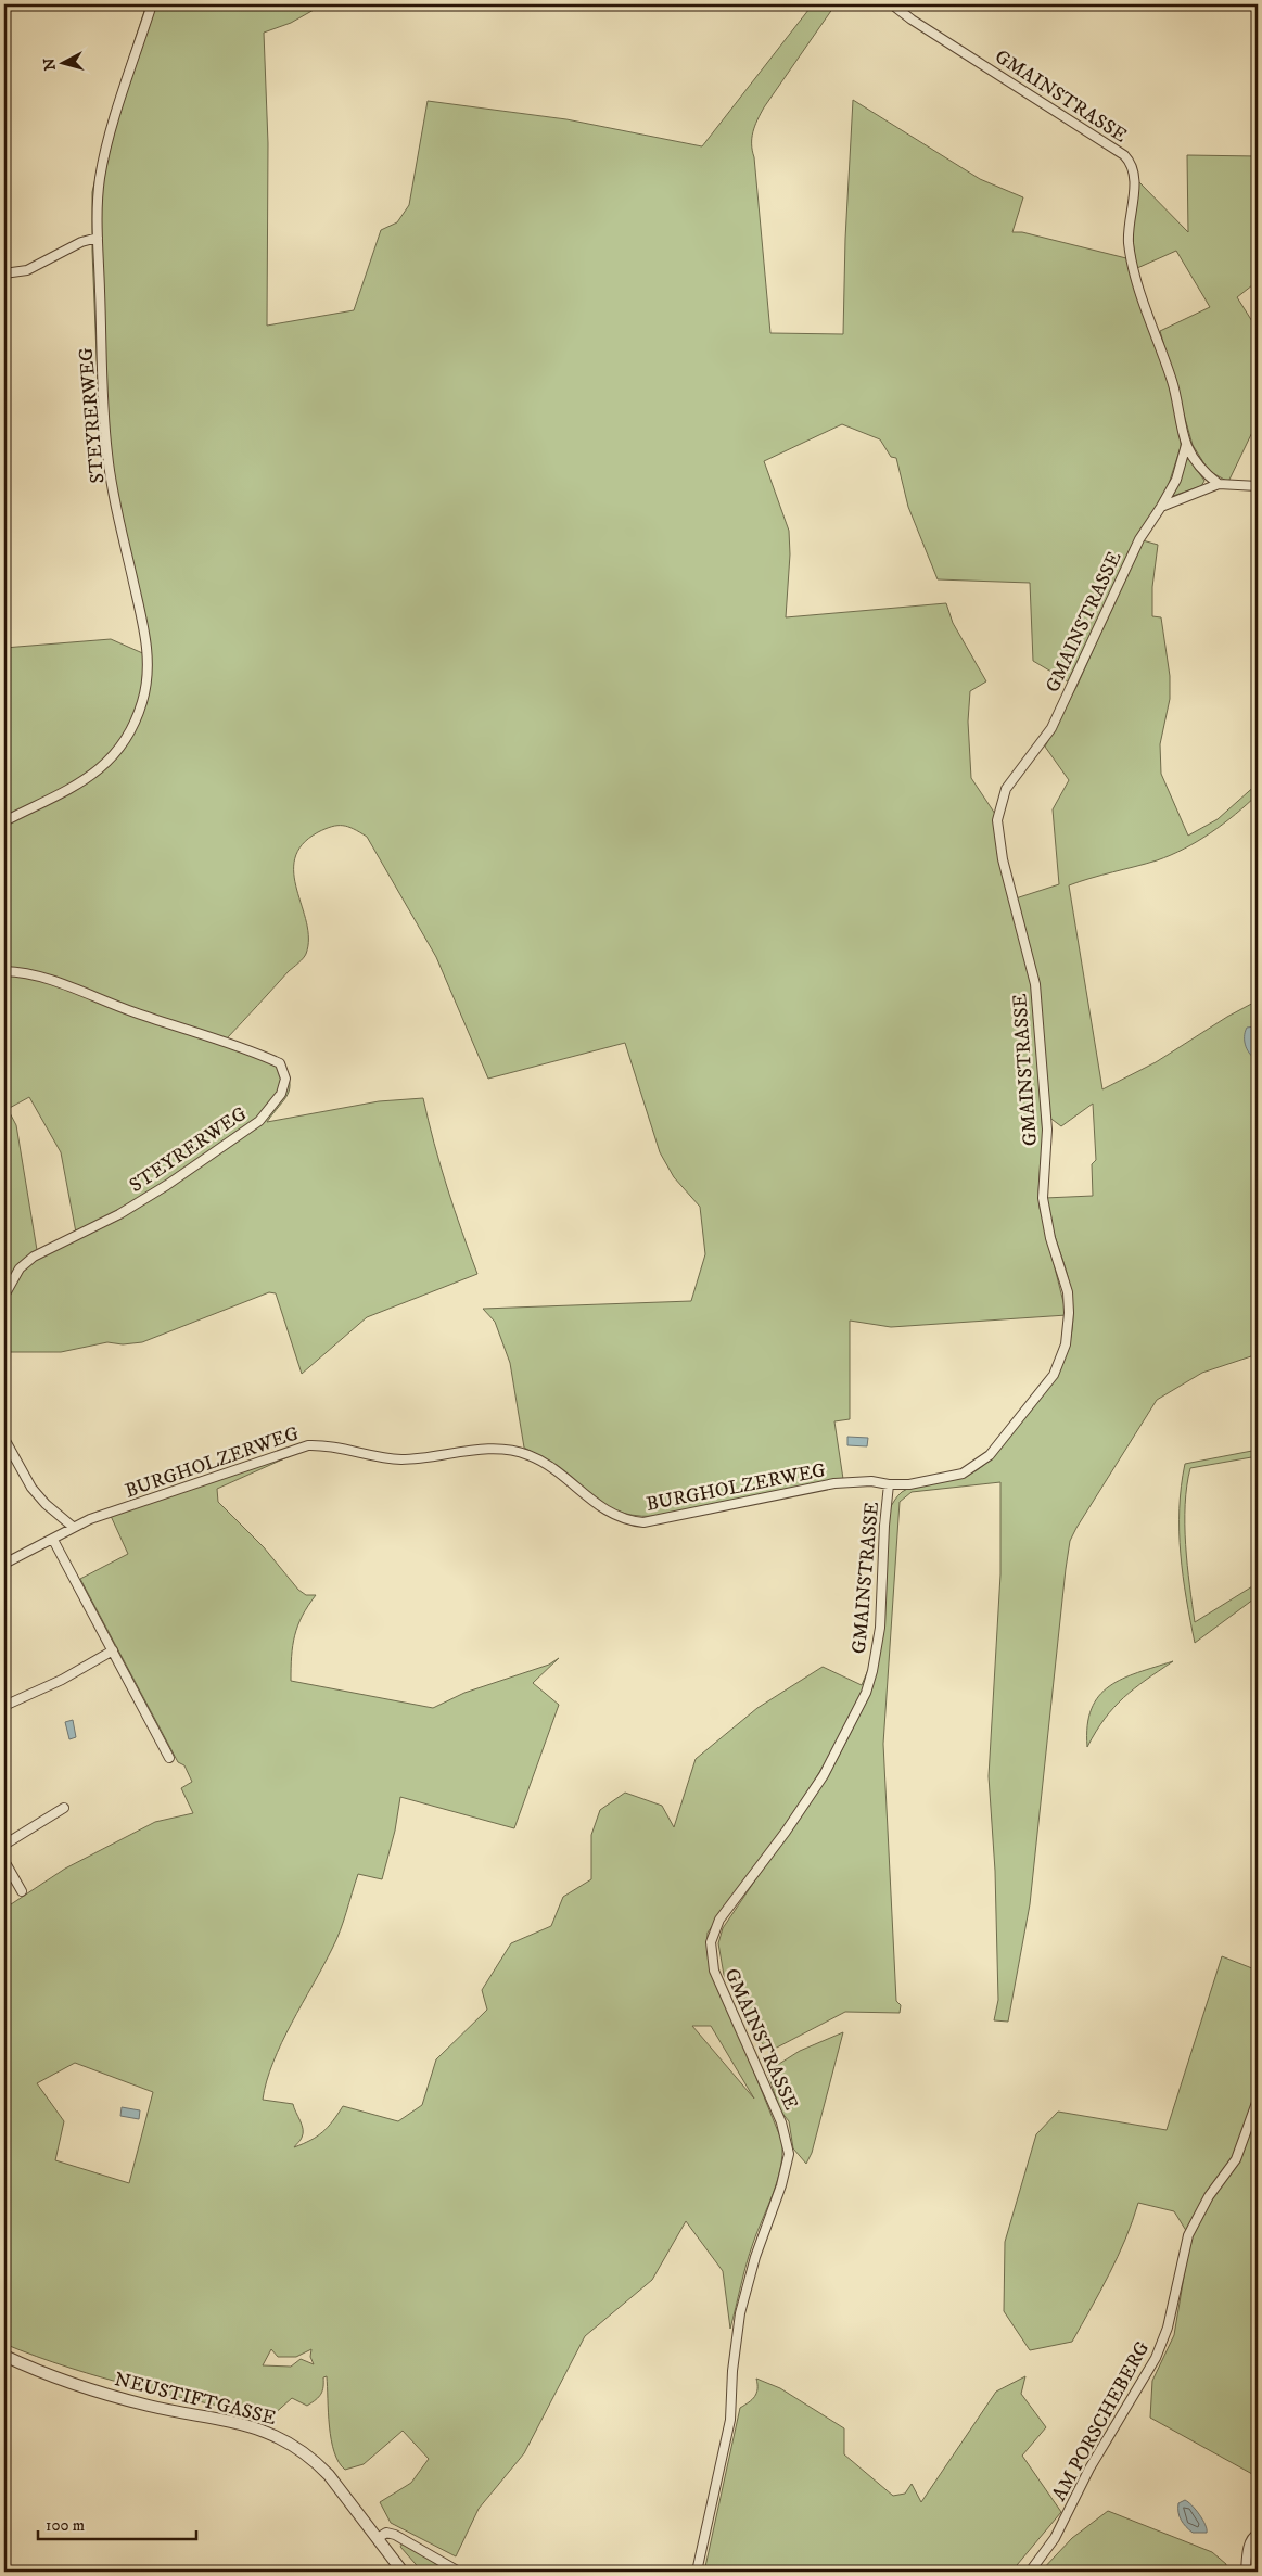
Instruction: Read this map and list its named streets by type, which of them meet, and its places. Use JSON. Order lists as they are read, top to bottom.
{
  "streets": {
    "street": [
      "GMAINSTRASSE",
      "STEYRERWEG",
      "BURGHOLZERWEG",
      "NEUSTIFTGASSE",
      "AM PORSCHEBERG"
    ]
  },
  "crossings": [
    ["GMAINSTRASSE", "BURGHOLZERWEG"]
  ],
  "scale_bar": "100 m",
  "north": "left"
}
